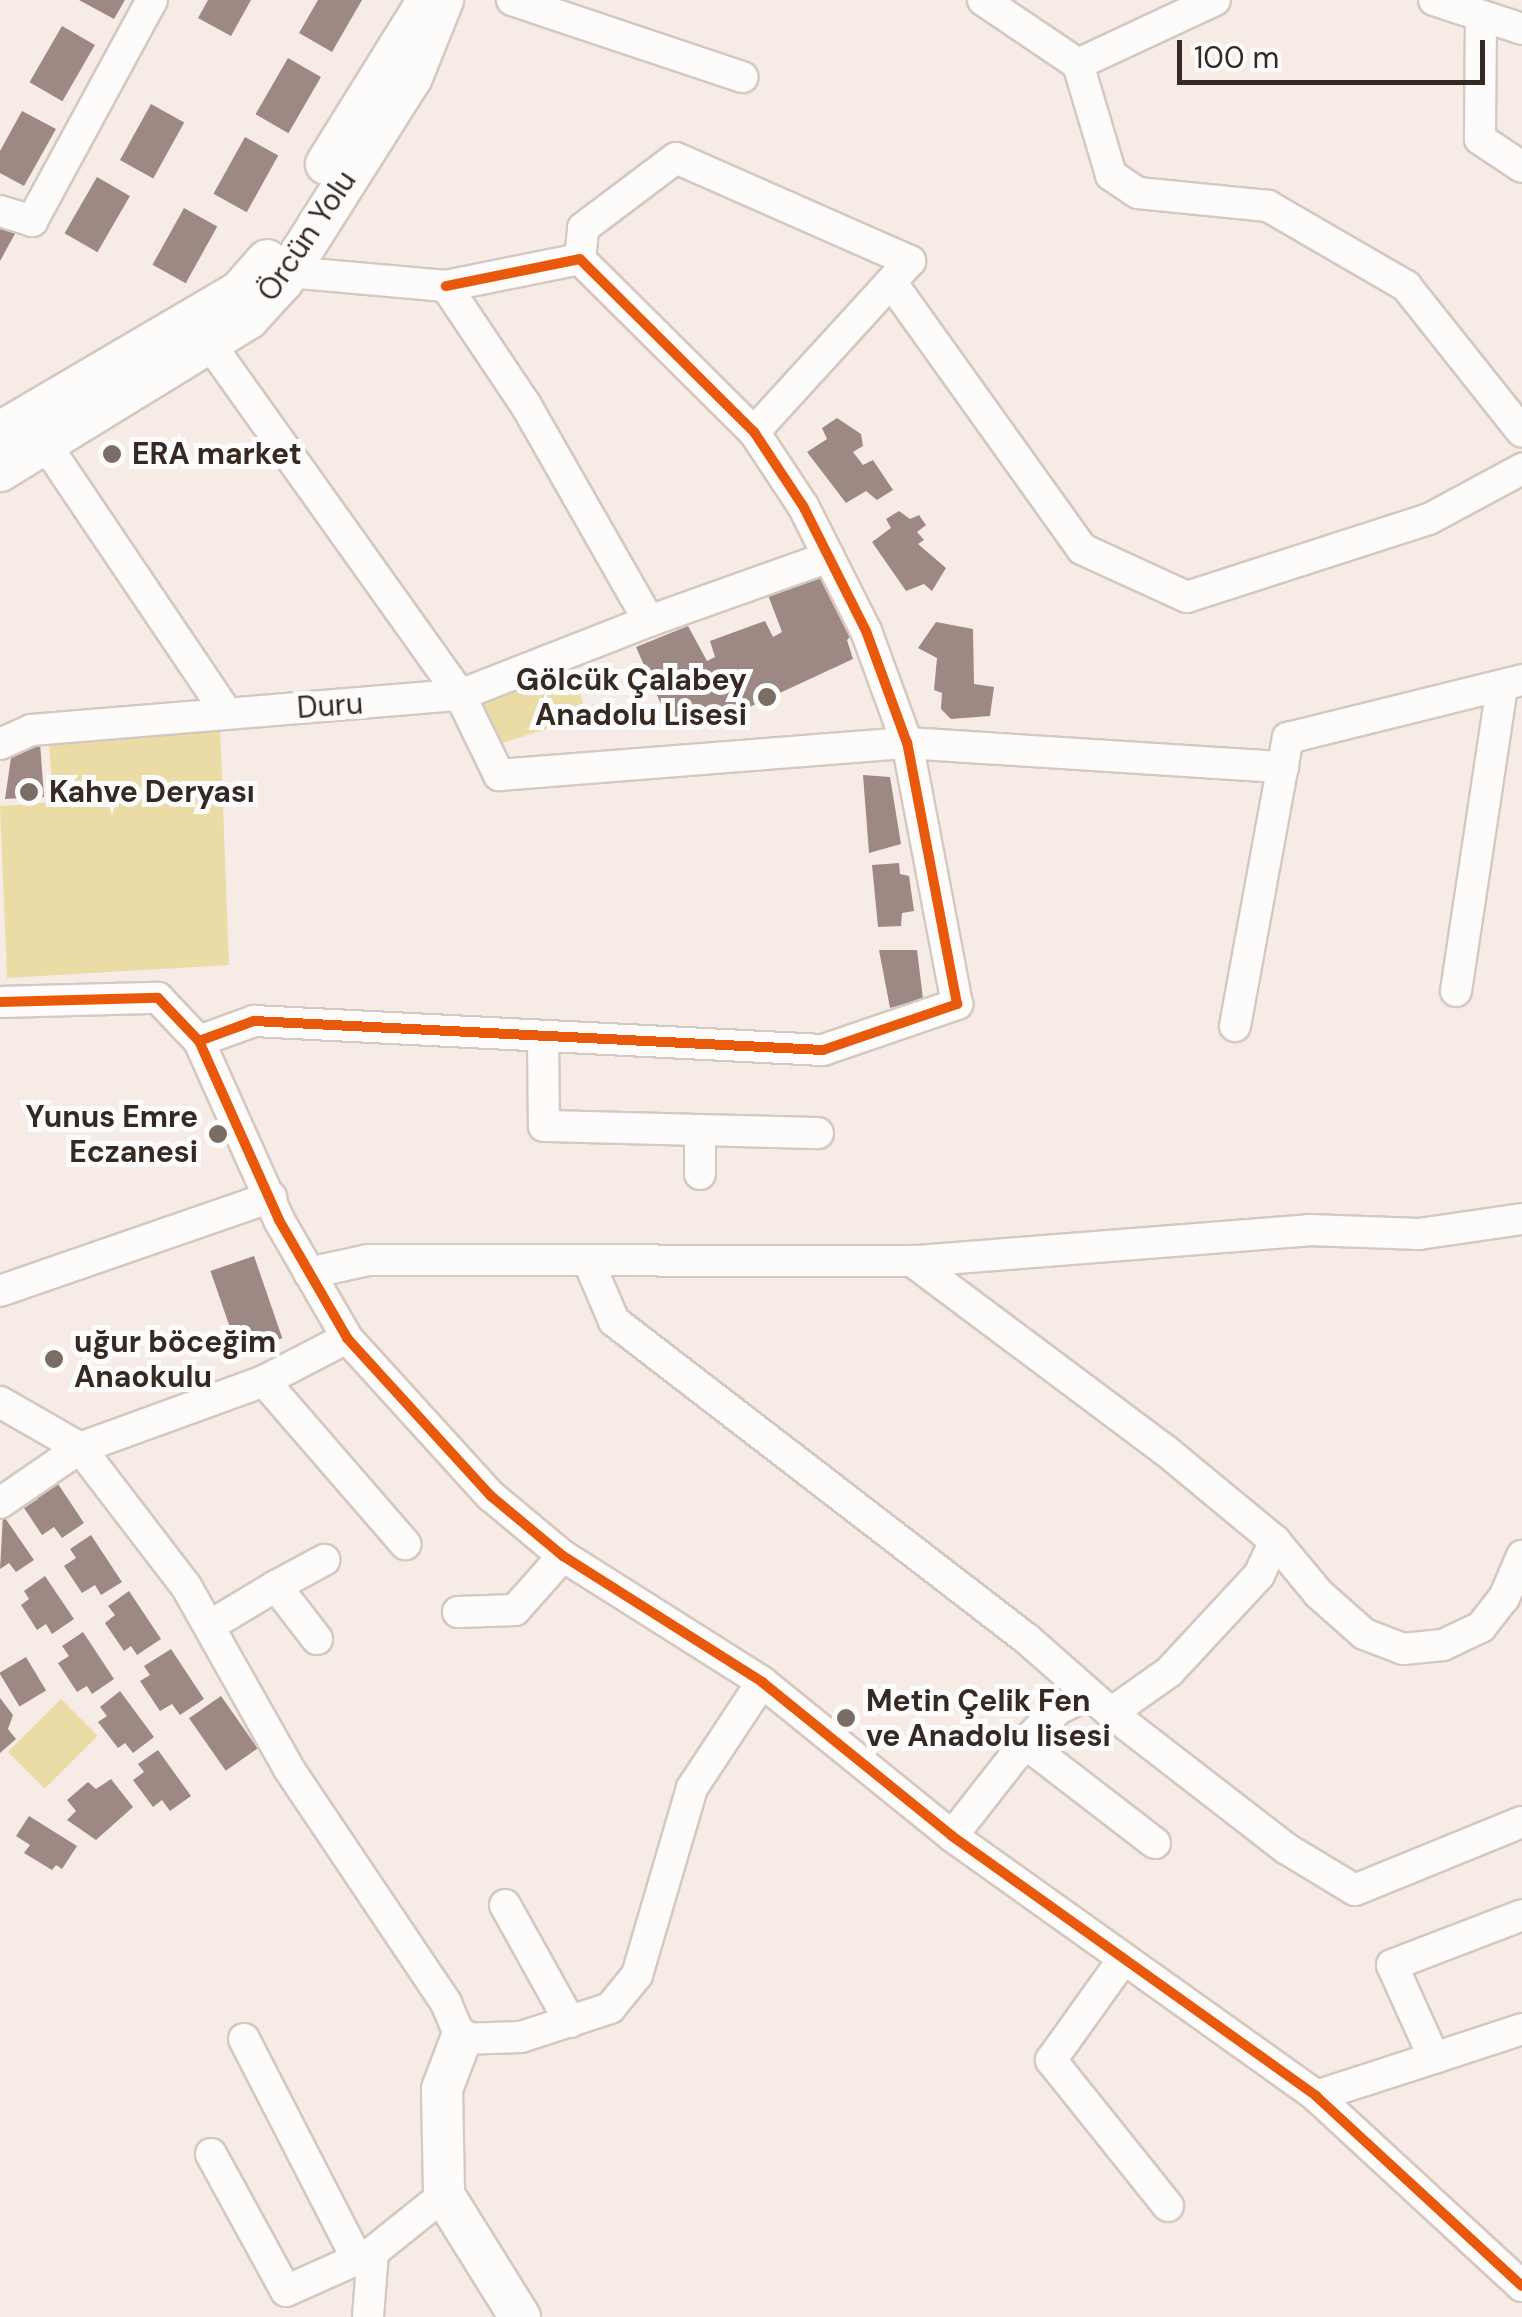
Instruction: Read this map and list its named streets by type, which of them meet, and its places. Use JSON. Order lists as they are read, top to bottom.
{
  "streets": {
    "main road": ["Örcün Yolu"],
    "street": ["Duru"]
  },
  "places": [
    "ERA market",
    "Gölcük Çalabey Anadolu Lisesi",
    "Kahve Deryası",
    "Yunus Emre Eczanesi",
    "uğur böceğim Anaokulu",
    "Metin Çelik Fen ve Anadolu lisesi"
  ],
  "scale_bar": "100 m"
}
